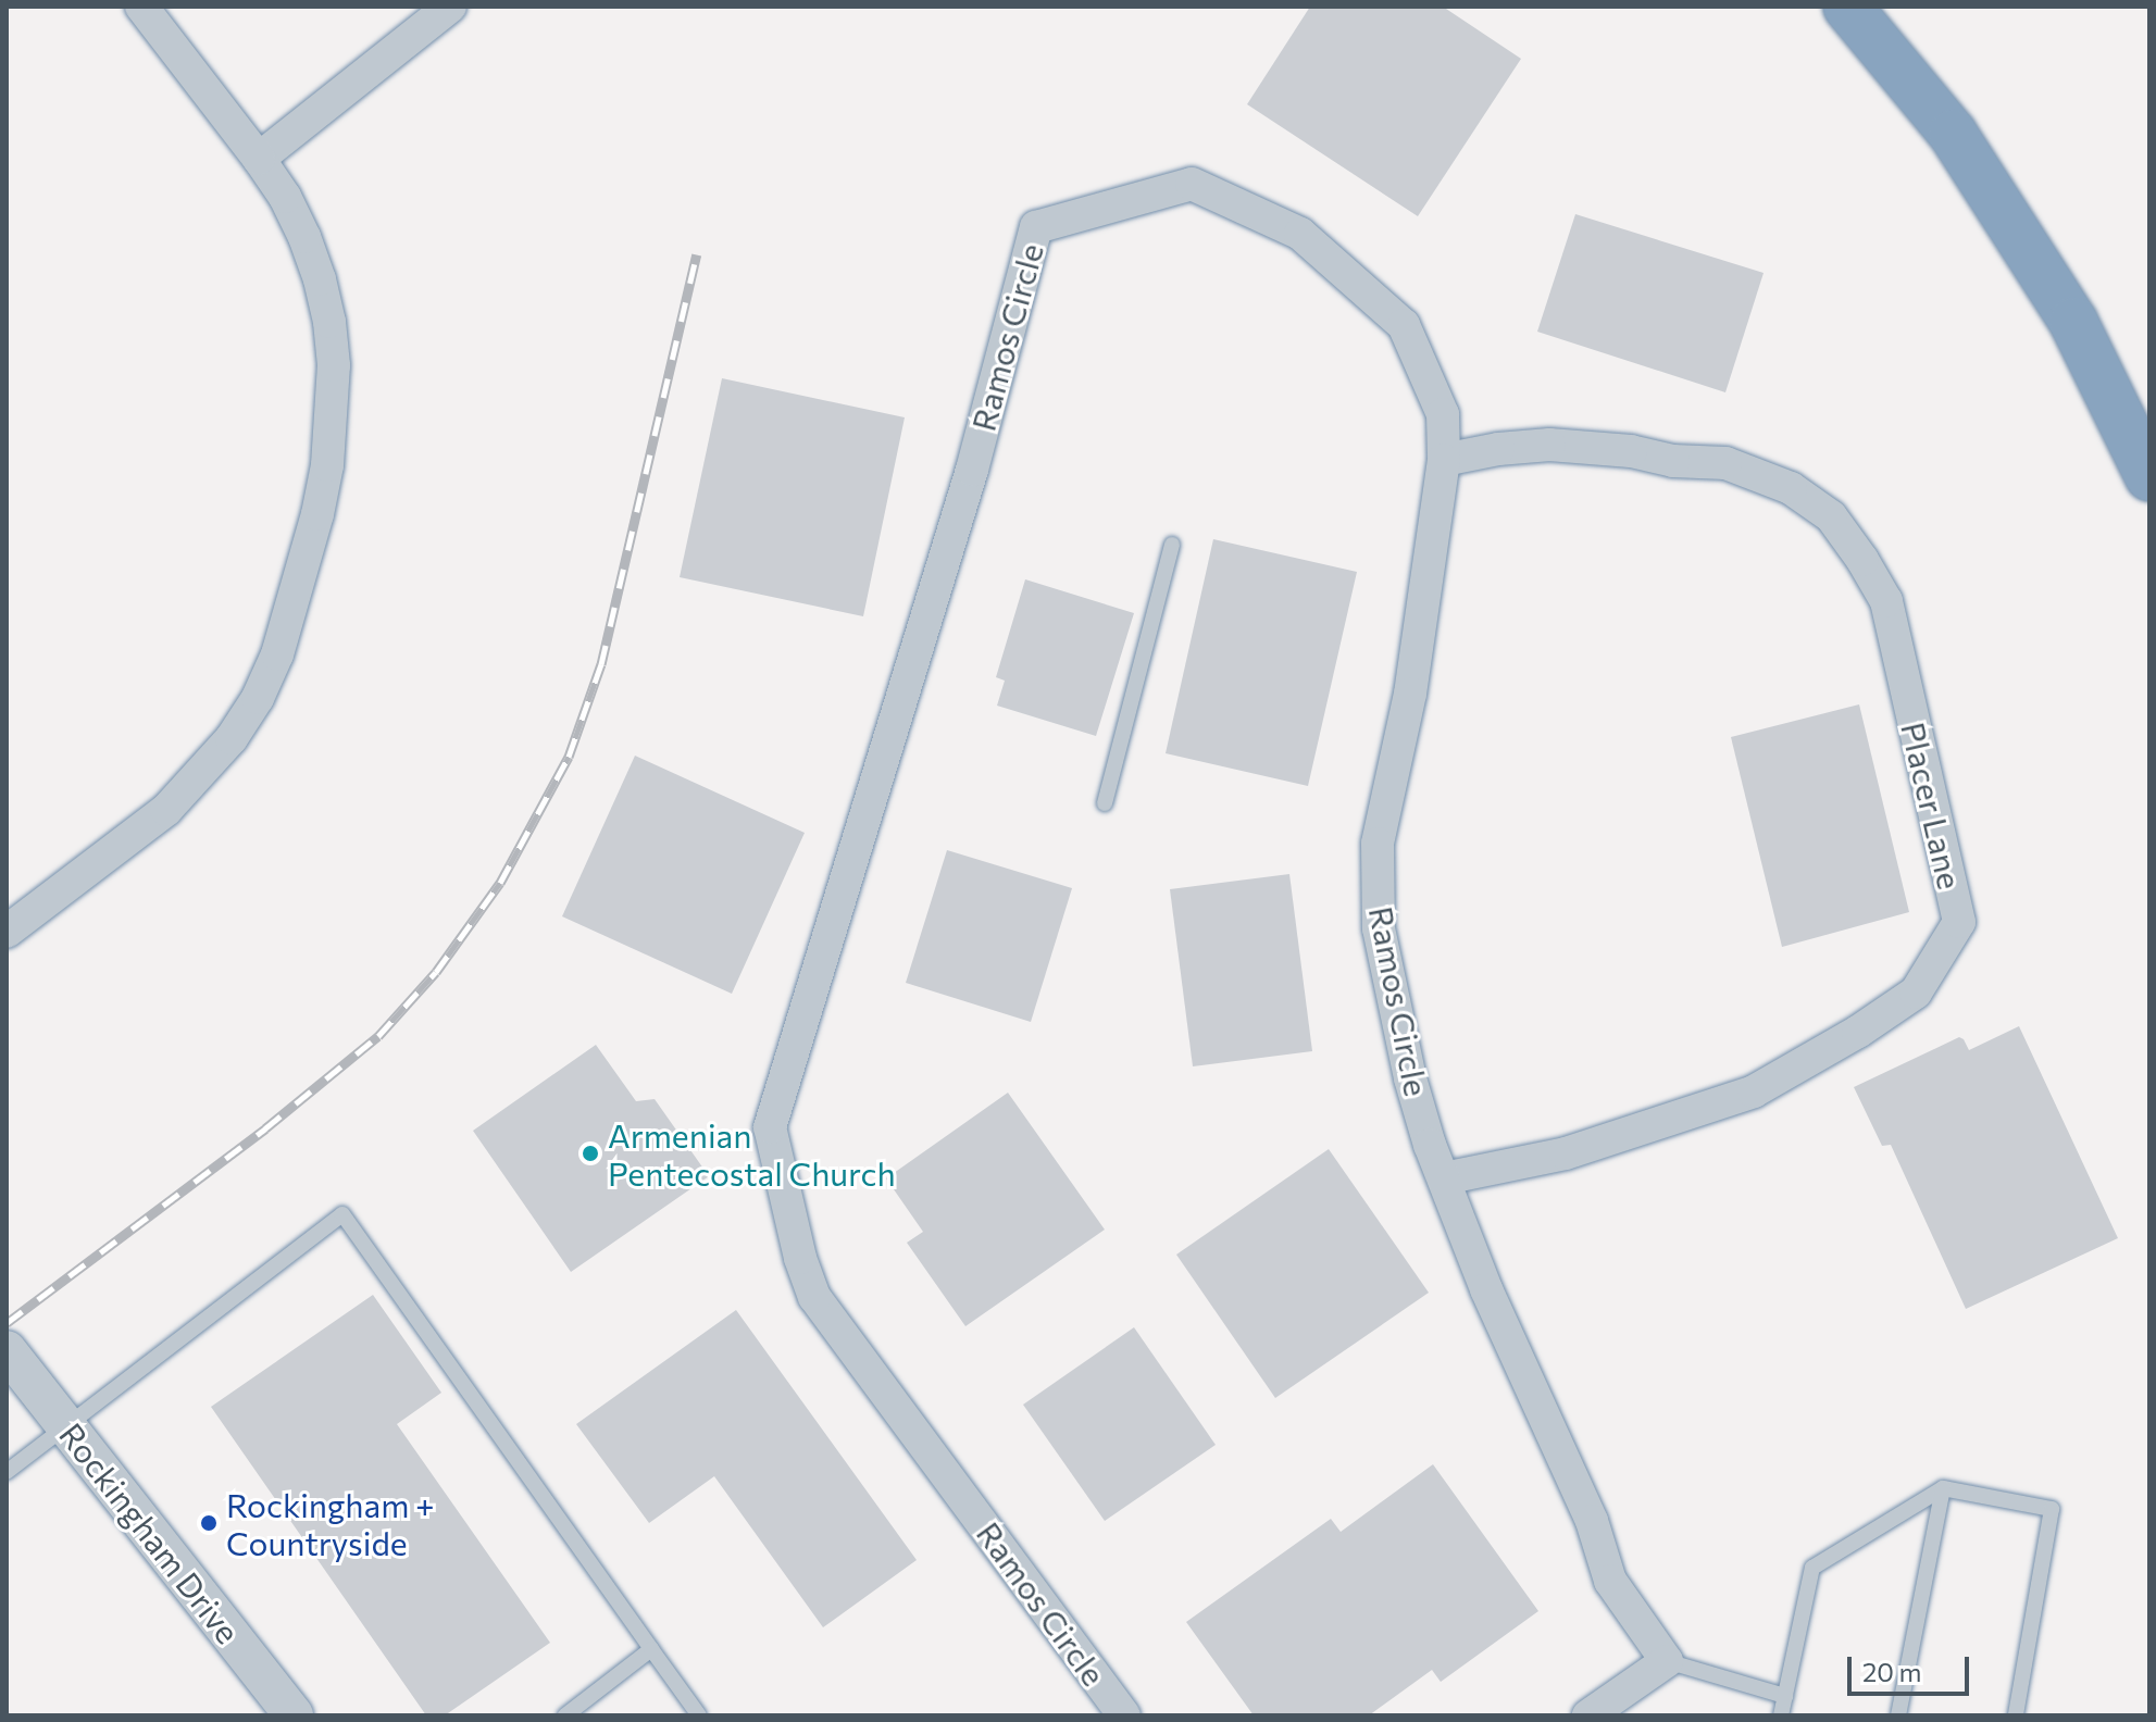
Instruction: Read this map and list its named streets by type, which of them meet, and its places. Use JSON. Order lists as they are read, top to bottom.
{
  "streets": {
    "street": ["Ramos Circle", "Placer Lane", "Rockingham Drive"]
  },
  "crossings": [
    ["Ramos Circle", "Placer Lane"]
  ],
  "places": ["Armenian Pentecostal Church", "Rockingham + Countryside"],
  "scale_bar": "20 m"
}
